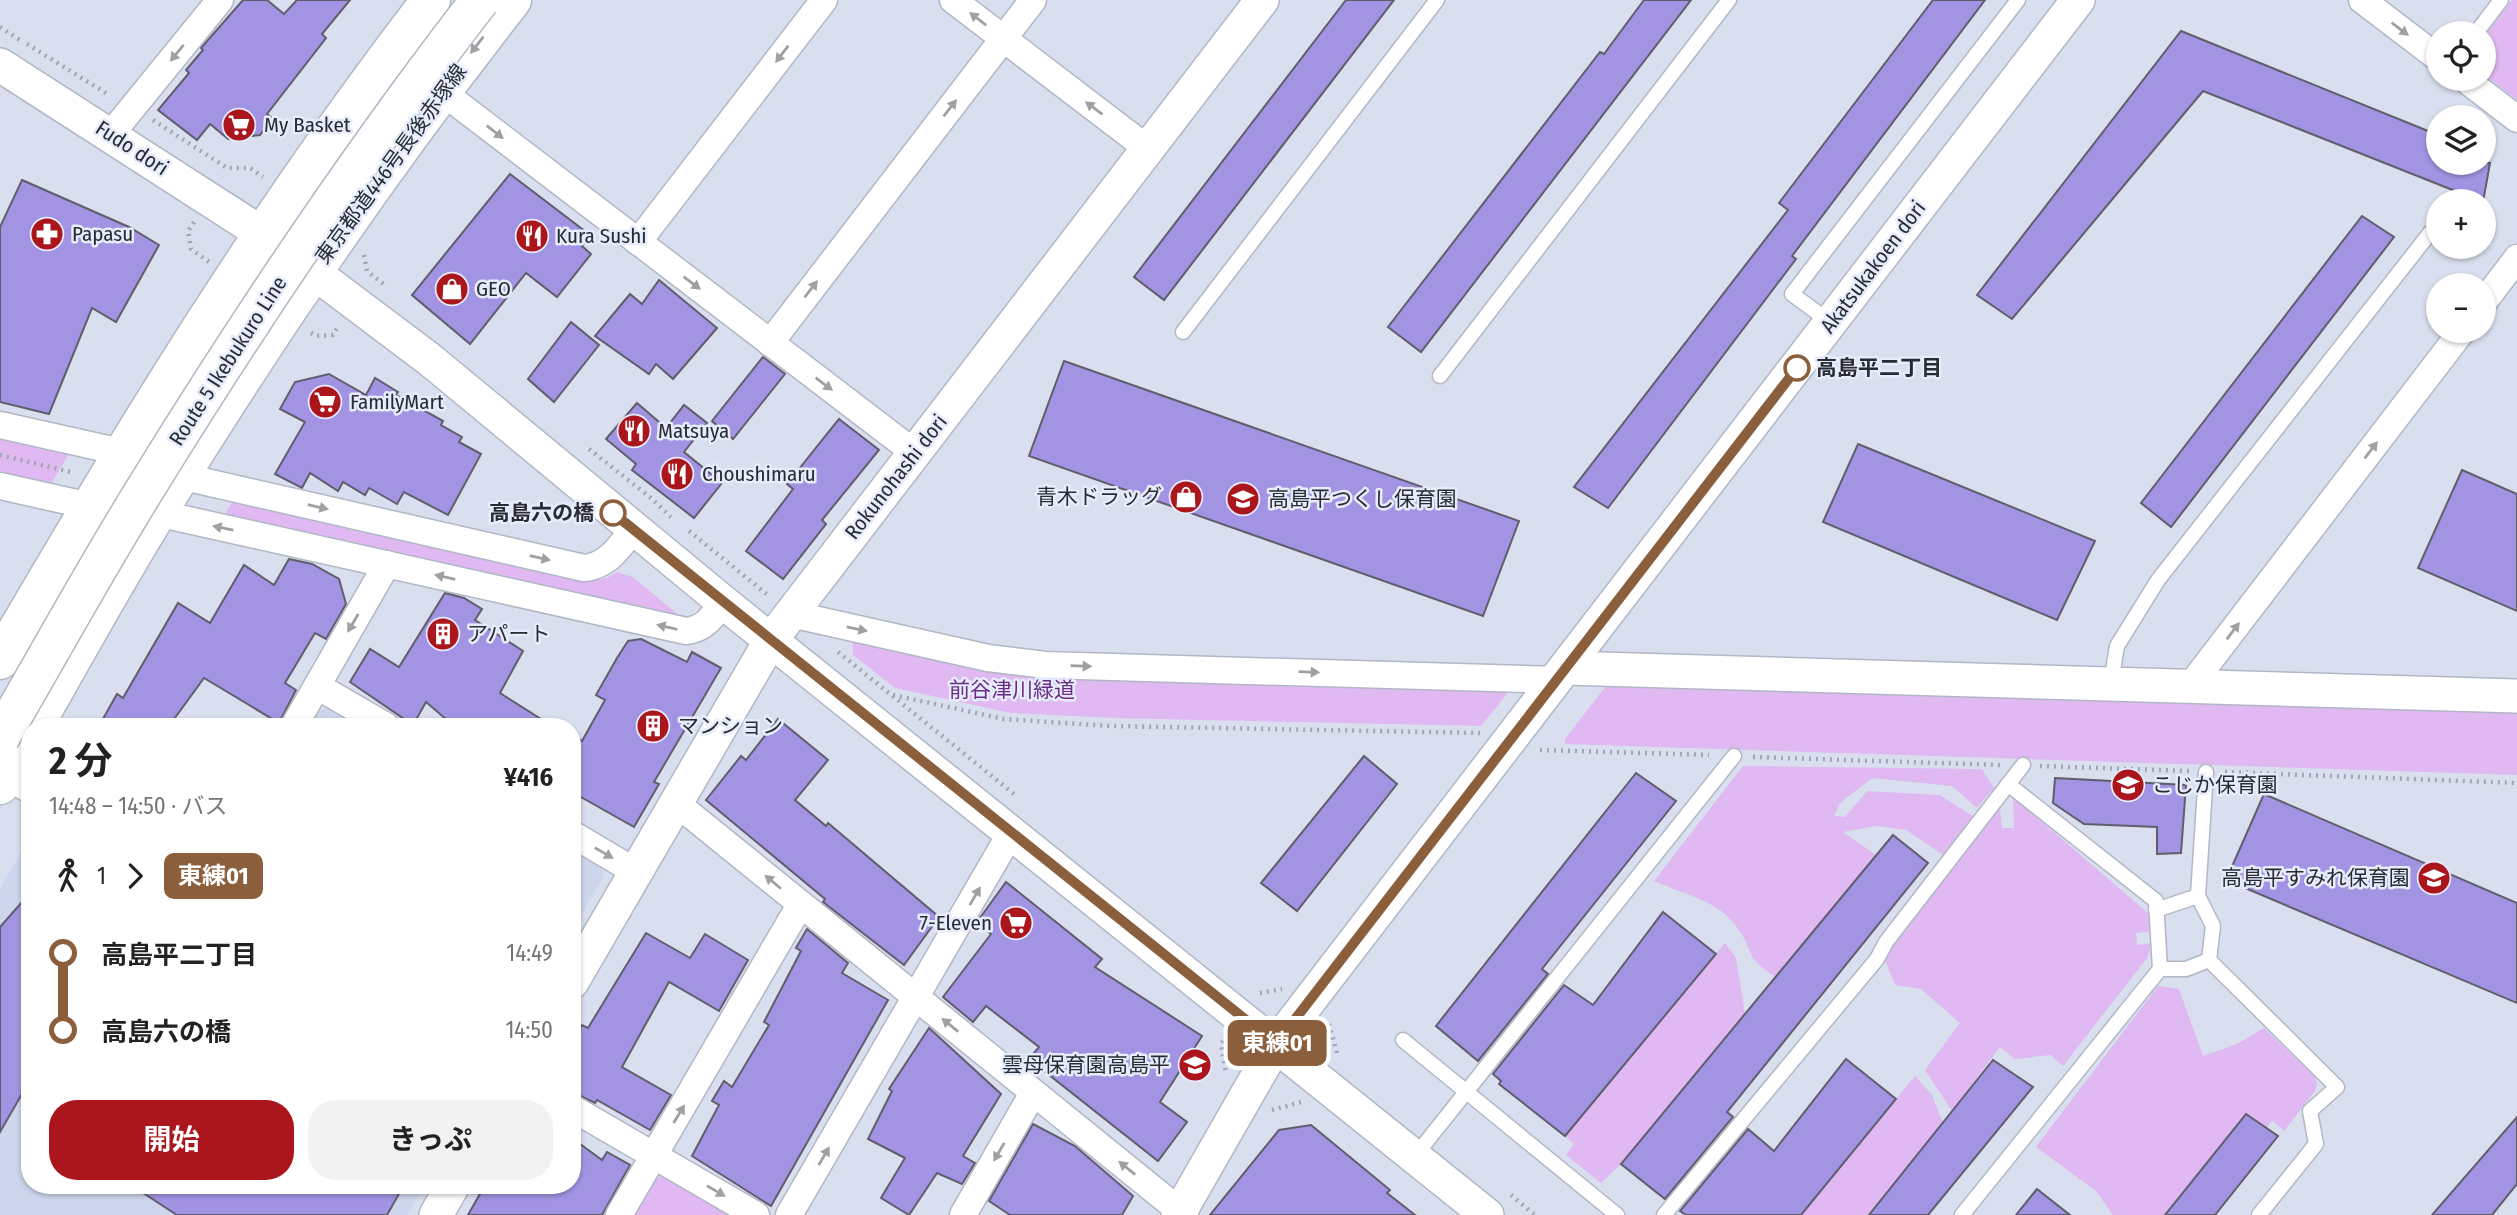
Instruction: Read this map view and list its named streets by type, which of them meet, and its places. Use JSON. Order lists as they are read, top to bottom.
{
  "streets": {
    "main road": ["東京都道446号長後赤塚線", "Route 5 Ikebukuro Line"],
    "street": ["Fudo dori", "Akatsukakoen dori", "Rokunohashi dori"]
  },
  "crossings": [
    ["Fudo dori", "東京都道446号長後赤塚線"],
    ["Fudo dori", "Akatsukakoen dori"],
    ["Fudo dori", "Rokunohashi dori"]
  ],
  "parks": ["前谷津川緑道"],
  "places": {
    "supermarket": ["My Basket", "FamilyMart", "7-Eleven"],
    "pharmacy": ["Papasu"],
    "restaurant": ["Kura Sushi", "Matsuya", "Choushimaru"],
    "shop": ["GEO", "青木ドラッグ"],
    "other": ["高島平二丁目", "高島六の橋"],
    "school or university": [
      "高島平つくし保育園",
      "こじか保育園",
      "高島平すみれ保育園",
      "雲母保育園高島平"
    ],
    "building": ["アパート", "マンション"]
  },
  "lines": ["bus line 東練01"],
  "page": {
    "on_map": "東練01",
    "map_buttons": ["+", "−"],
    "heading": ["2 分", "14:48 – 14:50 · バス", "¥416"],
    "legs": ["1", "東練01"],
    "list": [
      {
        "name": "高島平二丁目",
        "value": "14:49"
      },
      {
        "name": "高島六の橋",
        "value": "14:50"
      }
    ],
    "buttons": ["開始", "きっぷ"]
  }
}
